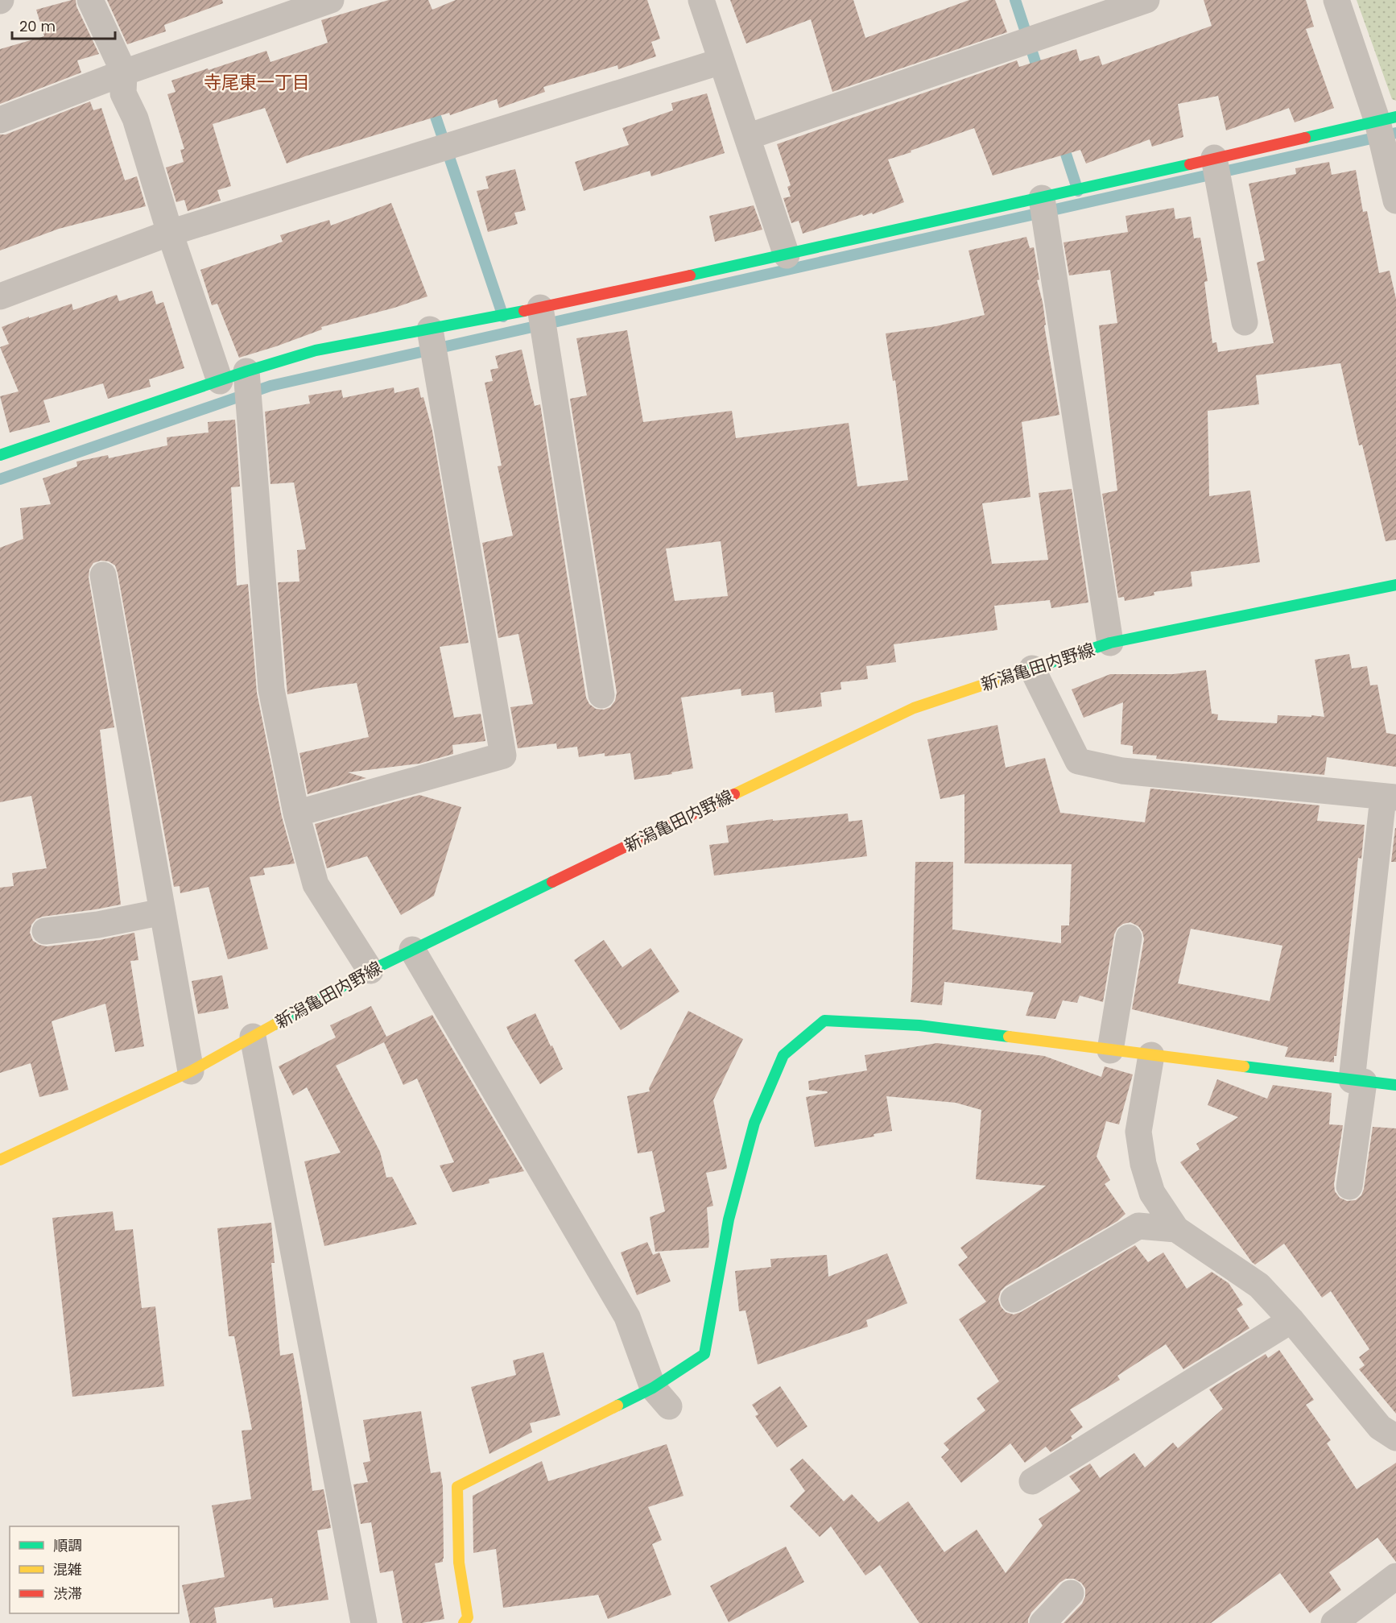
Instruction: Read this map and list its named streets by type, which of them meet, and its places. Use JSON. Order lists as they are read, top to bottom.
{
  "streets": {
    "street": ["新潟亀田内野線"]
  },
  "districts": ["寺尾東一丁目"],
  "legend": ["順調", "混雑", "渋滞"],
  "scale_bar": "20 m"
}
